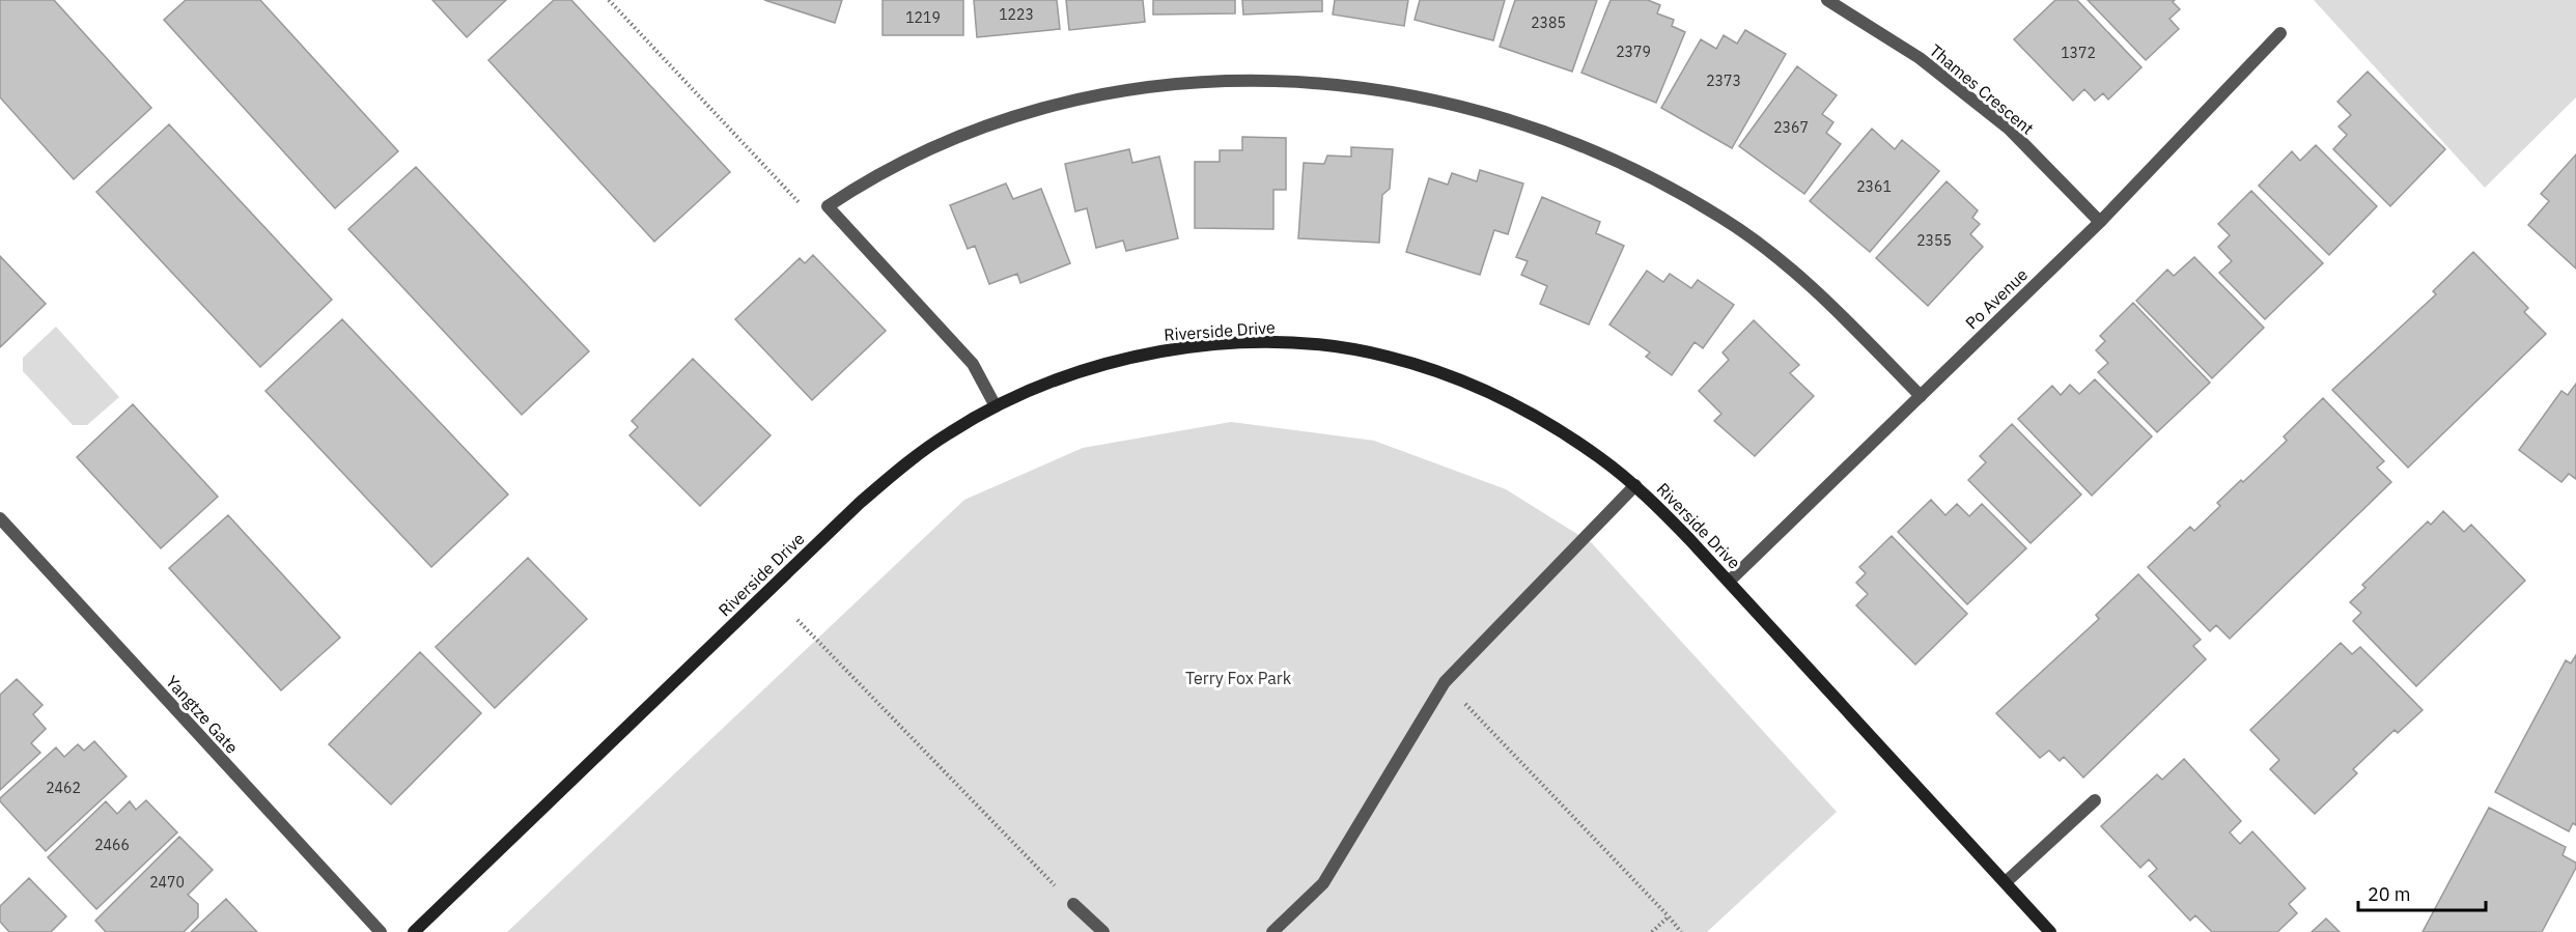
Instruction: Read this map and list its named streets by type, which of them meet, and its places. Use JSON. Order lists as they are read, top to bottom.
{
  "streets": {
    "street": [
      "Thames Crescent",
      "Po Avenue",
      "Riverside Drive",
      "Yangtze Gate"
    ]
  },
  "crossings": [
    ["Thames Crescent", "Po Avenue"],
    ["Po Avenue", "Riverside Drive"]
  ],
  "parks": ["Terry Fox Park"],
  "house_numbers": [
    "1223",
    "1219",
    "2385",
    "2379",
    "1372",
    "2373",
    "2367",
    "2361",
    "2355",
    "2462",
    "2466",
    "2470"
  ],
  "scale_bar": "20 m"
}
